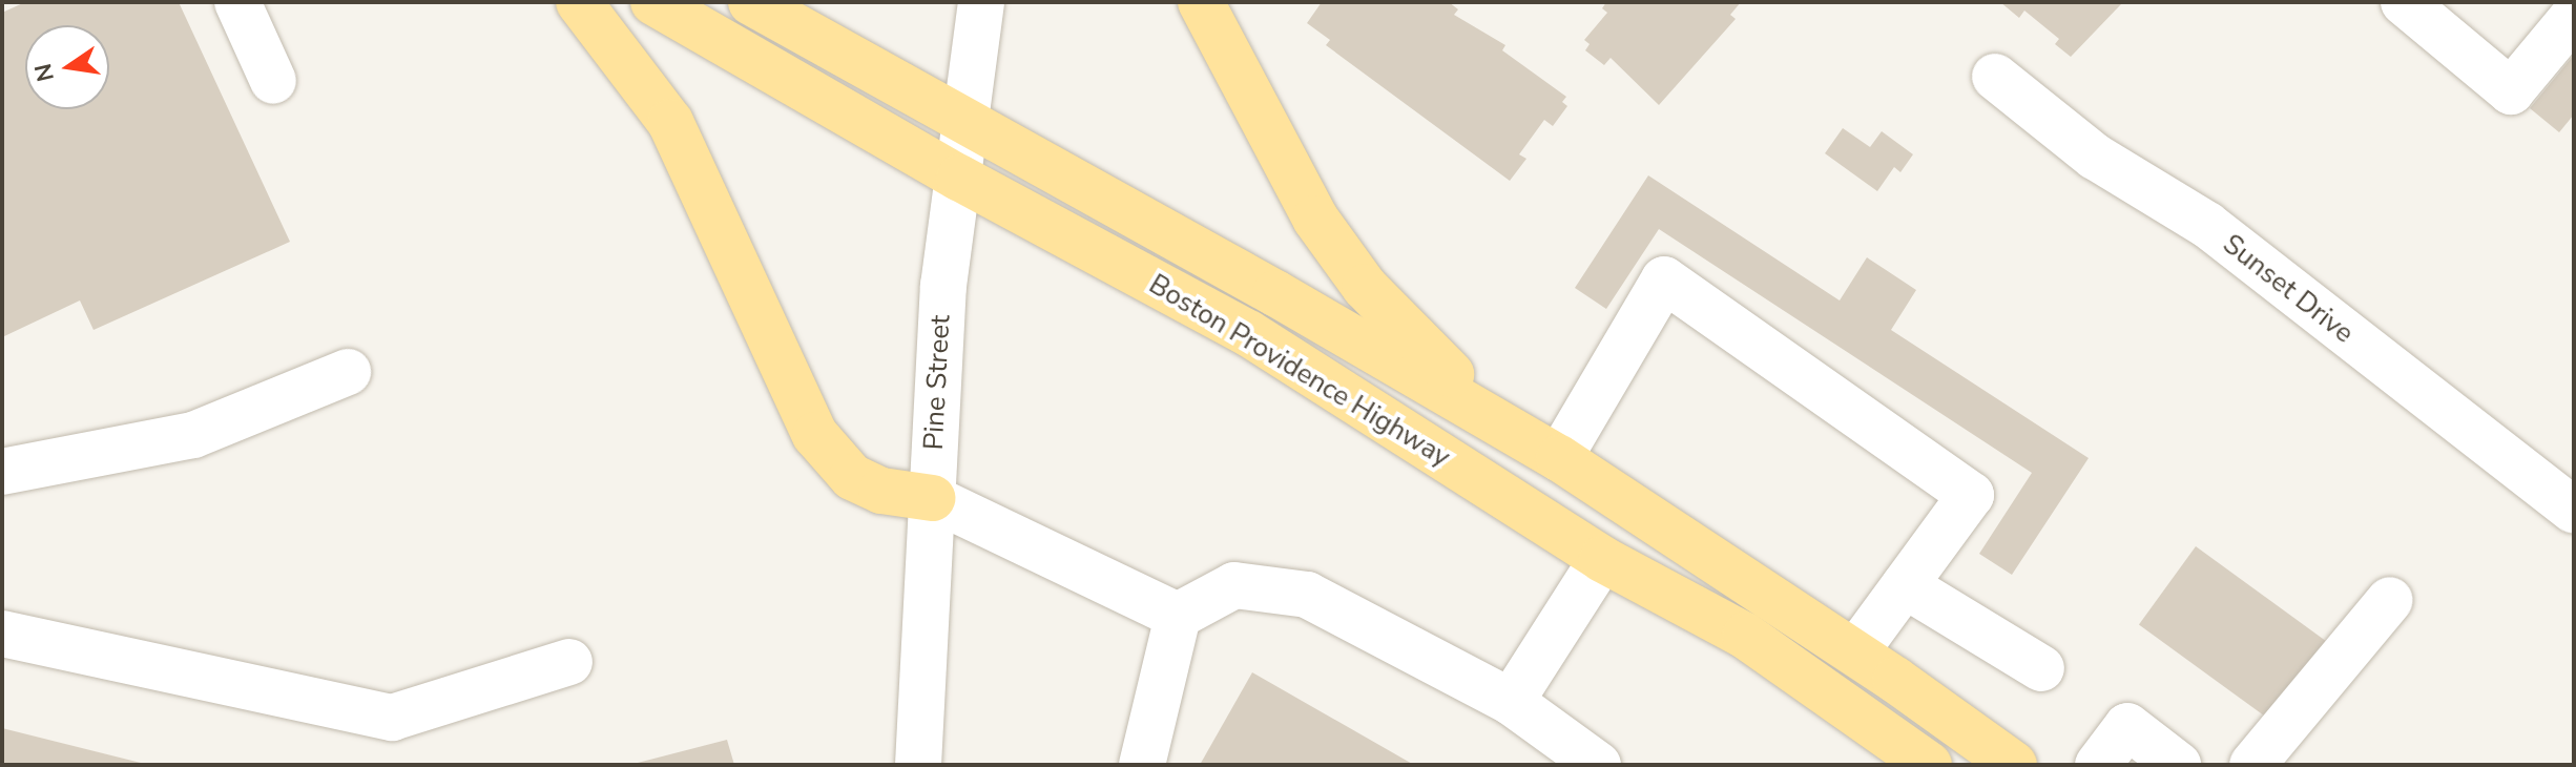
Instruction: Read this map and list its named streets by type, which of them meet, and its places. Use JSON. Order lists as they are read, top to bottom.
{
  "streets": {
    "main road": ["Boston Providence Highway"],
    "street": ["Sunset Drive", "Pine Street"]
  },
  "crossings": [
    ["Boston Providence Highway", "Pine Street"]
  ],
  "north": "left"
}
